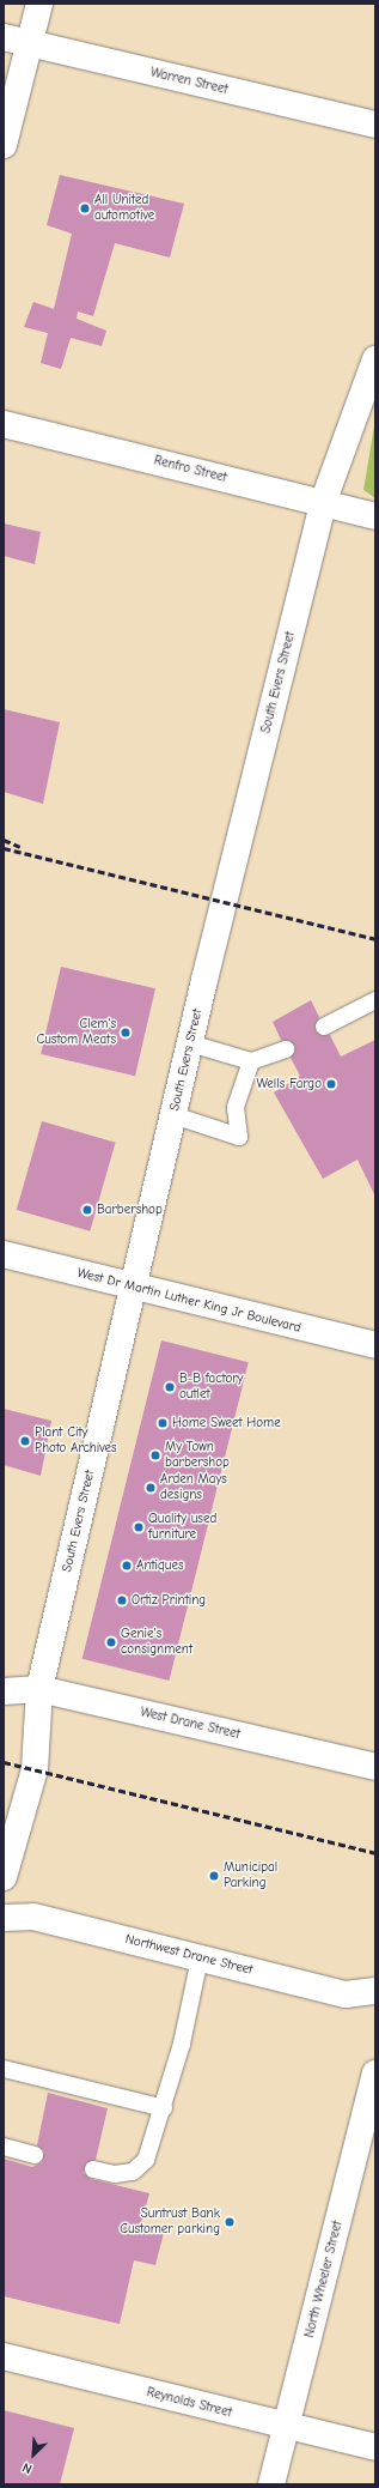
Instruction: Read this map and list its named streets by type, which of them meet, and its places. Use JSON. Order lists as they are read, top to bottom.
{
  "streets": {
    "street": [
      "Warren Street",
      "Renfro Street",
      "South Evers Street",
      "West Dr Martin Luther King Jr Boulevard",
      "West Drane Street",
      "Northwest Drane Street",
      "North Wheeler Street",
      "Reynolds Street"
    ]
  },
  "crossings": [
    ["Renfro Street", "South Evers Street"],
    ["South Evers Street", "West Dr Martin Luther King Jr Boulevard"],
    ["South Evers Street", "West Drane Street"],
    ["North Wheeler Street", "Reynolds Street"]
  ],
  "places": [
    "All United automotive",
    "Clem's Custom Meats",
    "Wells Fargo",
    "Barbershop",
    "B-B factory outlet",
    "Home Sweet Home",
    "Plant City Photo Archives",
    "My Town barbershop",
    "Arden Mays designs",
    "Quality used furniture",
    "Antiques",
    "Ortiz Printing",
    "Genie's consignment",
    "Municipal Parking",
    "Suntrust Bank Customer parking"
  ],
  "north": "bottom left"
}
